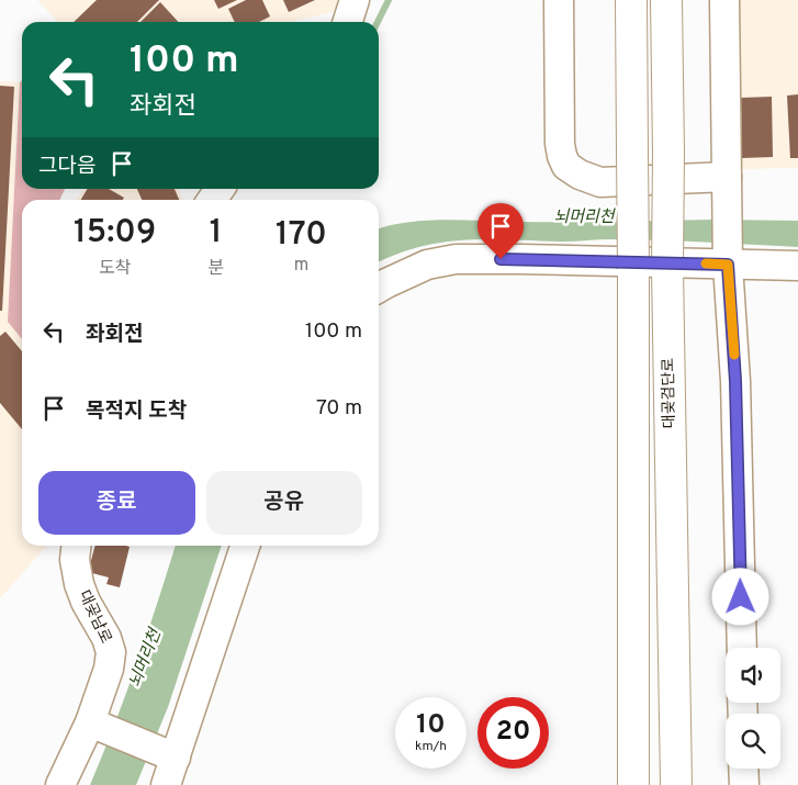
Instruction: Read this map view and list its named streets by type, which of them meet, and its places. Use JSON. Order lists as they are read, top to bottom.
{
  "streets": {
    "main road": ["대곶검단로"],
    "lane": ["대곶남로"]
  },
  "water": ["뇌머리천"],
  "page": {
    "turn": ["100 m", "좌회전"],
    "then": "그다음",
    "eta": [
      "15:09",
      "도착",
      "1",
      "분",
      "170",
      "m"
    ],
    "list": [
      {
        "name": "좌회전",
        "value": "100 m"
      },
      {
        "name": "목적지 도착",
        "value": "70 m"
      }
    ],
    "buttons": ["종료", "공유"],
    "speed": "10 km/h",
    "limit": "20"
  }
}
